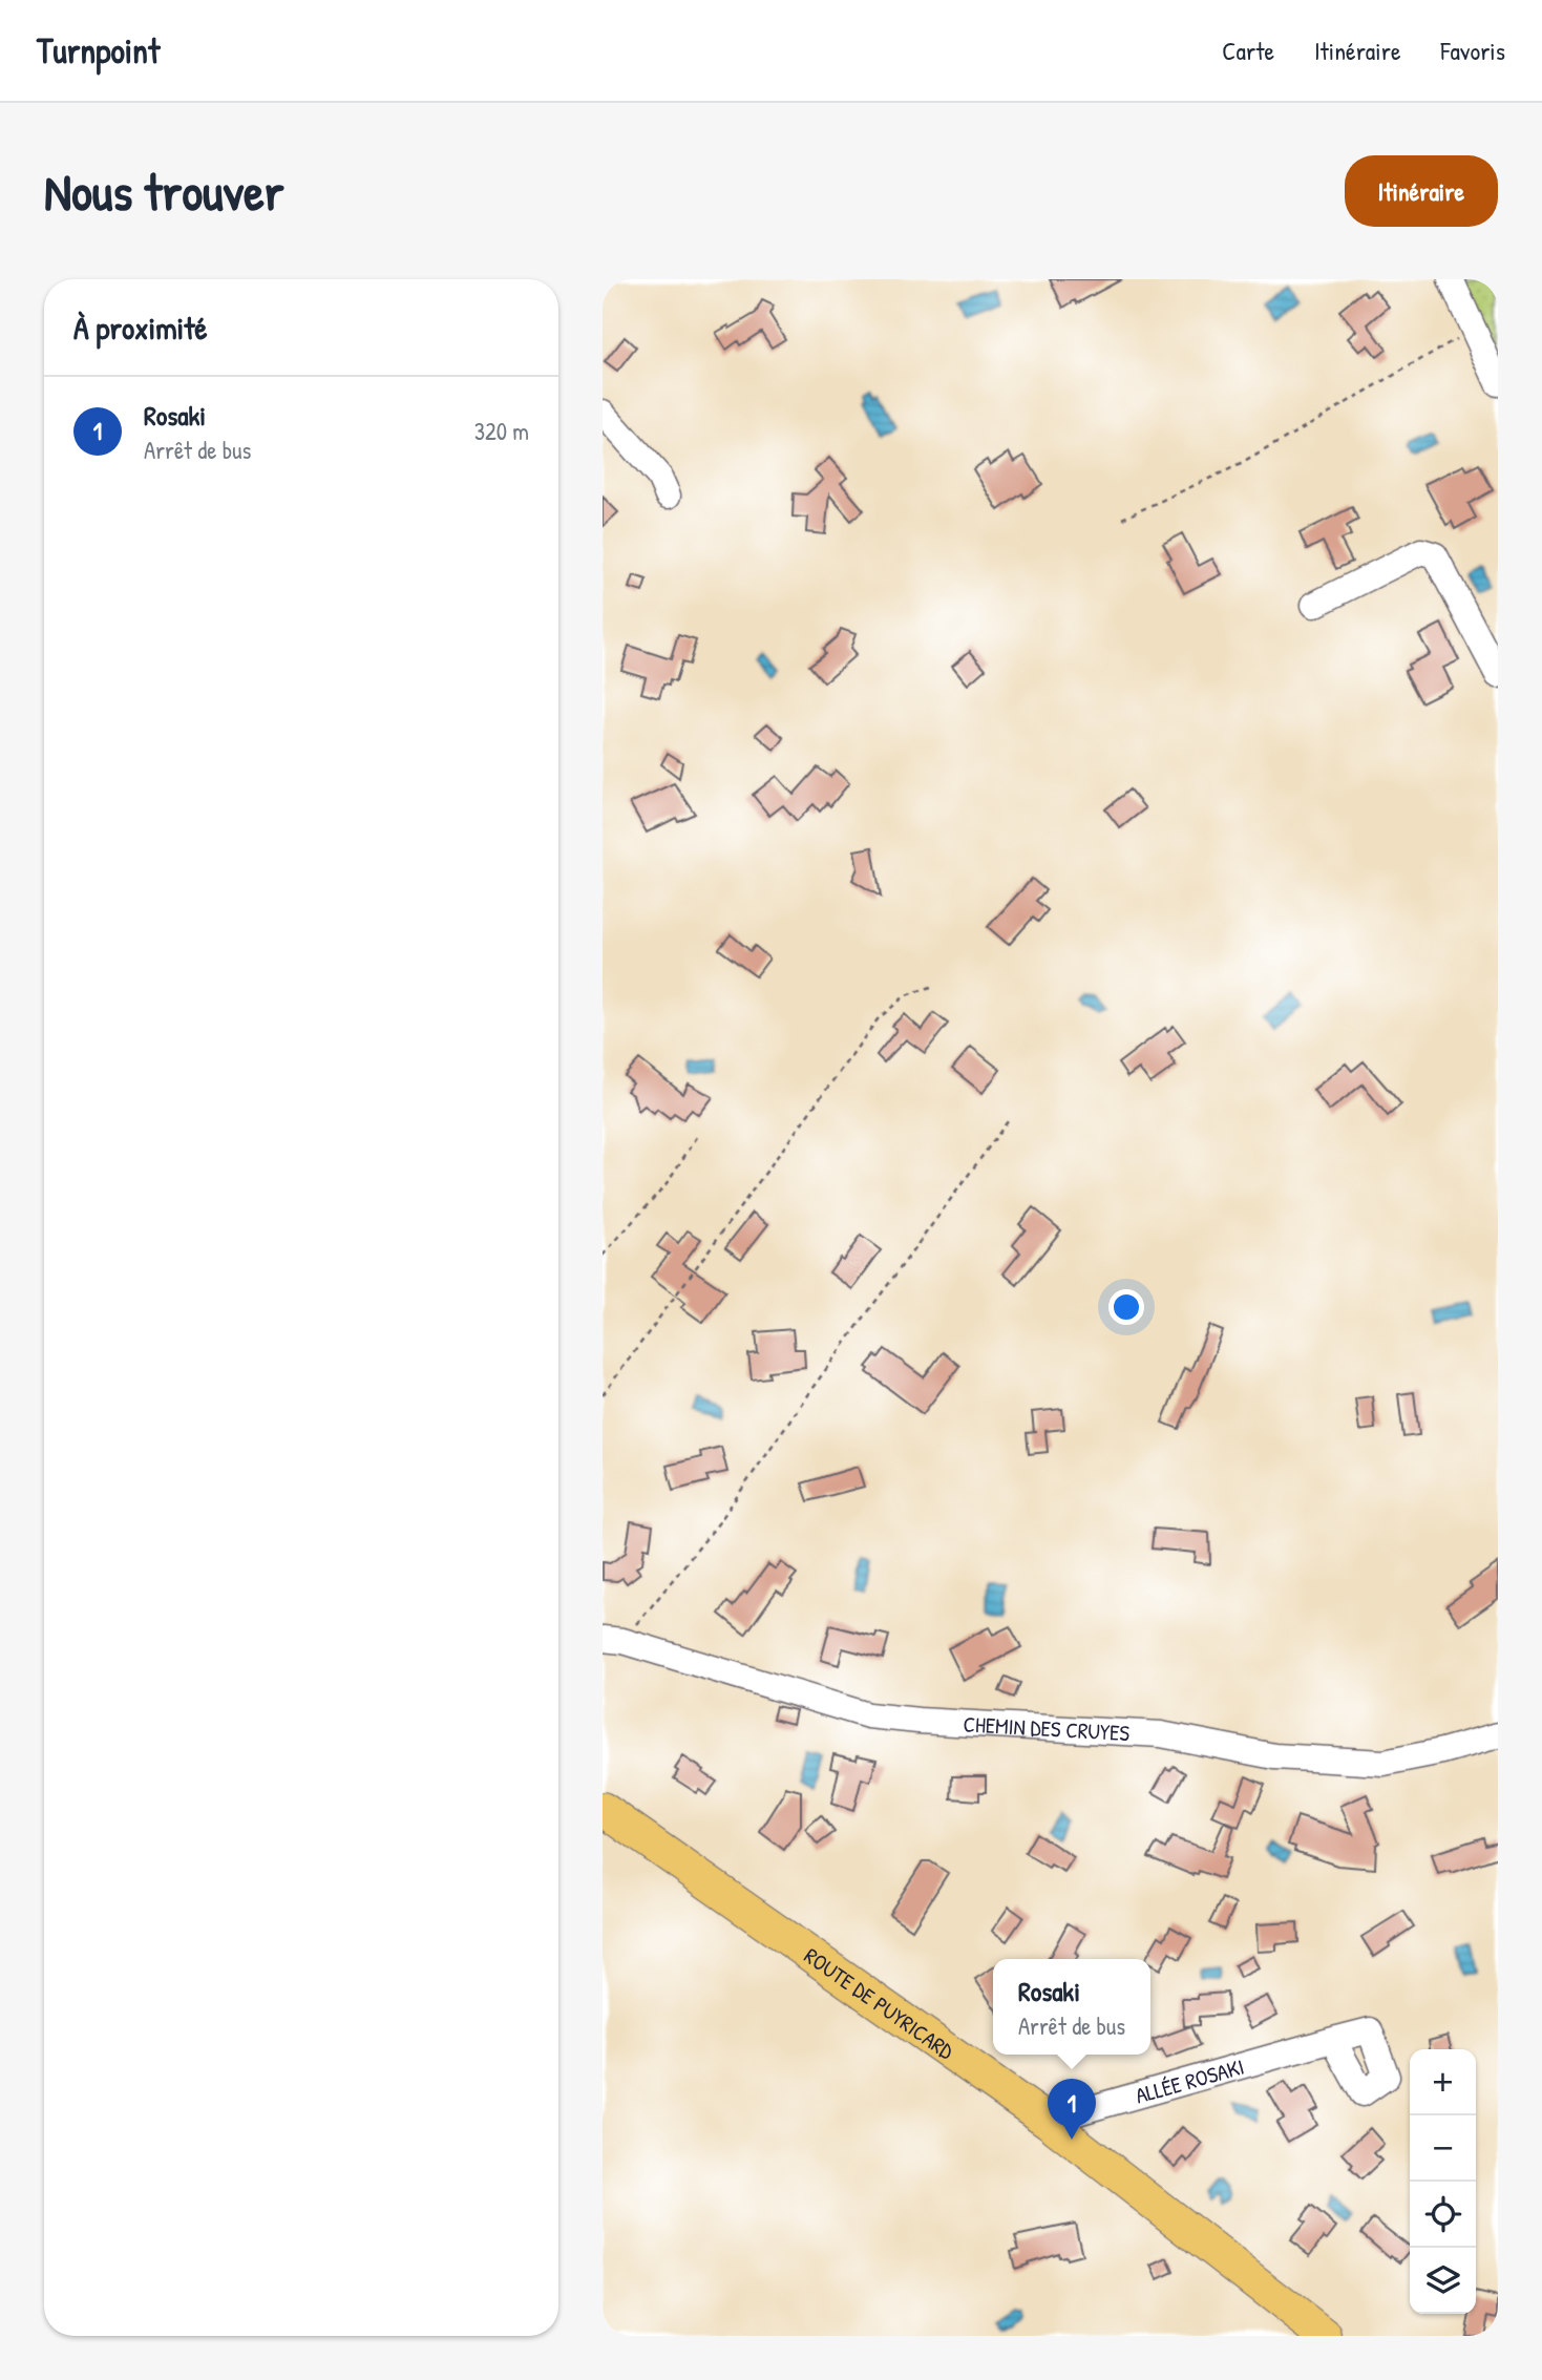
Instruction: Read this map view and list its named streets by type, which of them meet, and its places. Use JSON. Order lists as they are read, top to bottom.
{
  "streets": {
    "main road": ["ROUTE DE PUYRICARD"],
    "street": ["CHEMIN DES CRUYES", "ALLÉE ROSAKI"]
  },
  "crossings": [
    ["ROUTE DE PUYRICARD", "ALLÉE ROSAKI"]
  ],
  "page": {
    "header": "Turnpoint",
    "nav": ["Carte", "Itinéraire", "Favoris"],
    "buttons": "Itinéraire",
    "title": "Nous trouver",
    "heading": "À proximité",
    "list": [
      {
        "mark": "1",
        "name": "Rosaki",
        "note": "Arrêt de bus",
        "value": "320 m"
      }
    ],
    "popup": ["Rosaki", "Arrêt de bus"],
    "map_buttons": ["+", "−"],
    "pins": "1"
  }
}
